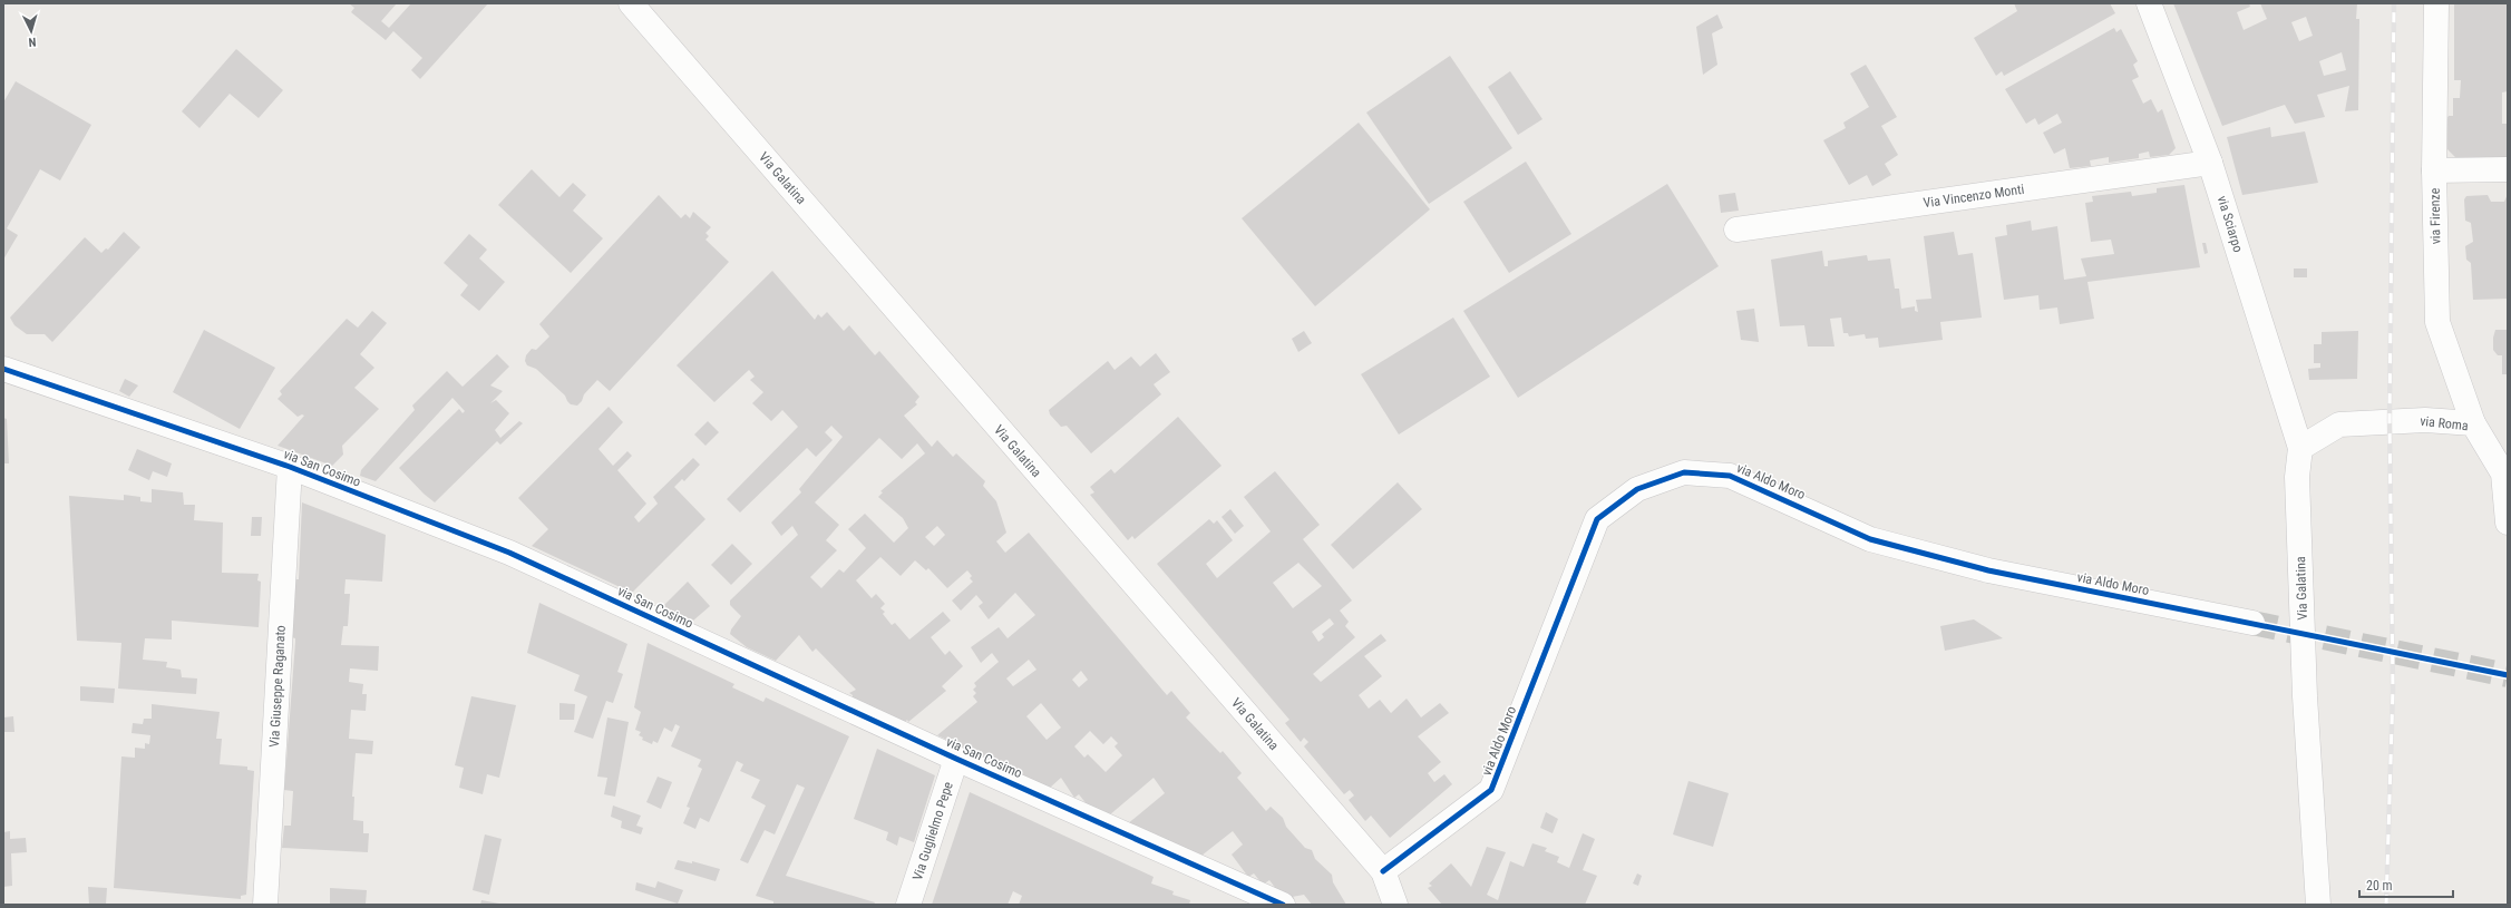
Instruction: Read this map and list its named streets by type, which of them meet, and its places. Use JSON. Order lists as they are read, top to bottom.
{
  "streets": {
    "street": [
      "Via Galatina",
      "Via Vincenzo Monti",
      "via Firenze",
      "via Sciarpo",
      "via Roma",
      "via San Cosimo",
      "via Aldo Moro",
      "Via Giuseppe Raganato",
      "Via Guglielmo Pepe"
    ]
  },
  "crossings": [
    ["Via Galatina", "via Sciarpo"],
    ["Via Galatina", "via Roma"],
    ["Via Galatina", "via Aldo Moro"],
    ["Via Vincenzo Monti", "via Sciarpo"],
    ["via Firenze", "via Roma"],
    ["via Sciarpo", "via Roma"],
    ["via San Cosimo", "Via Giuseppe Raganato"],
    ["via San Cosimo", "Via Guglielmo Pepe"]
  ],
  "scale_bar": "20 m",
  "north": "bottom"
}
